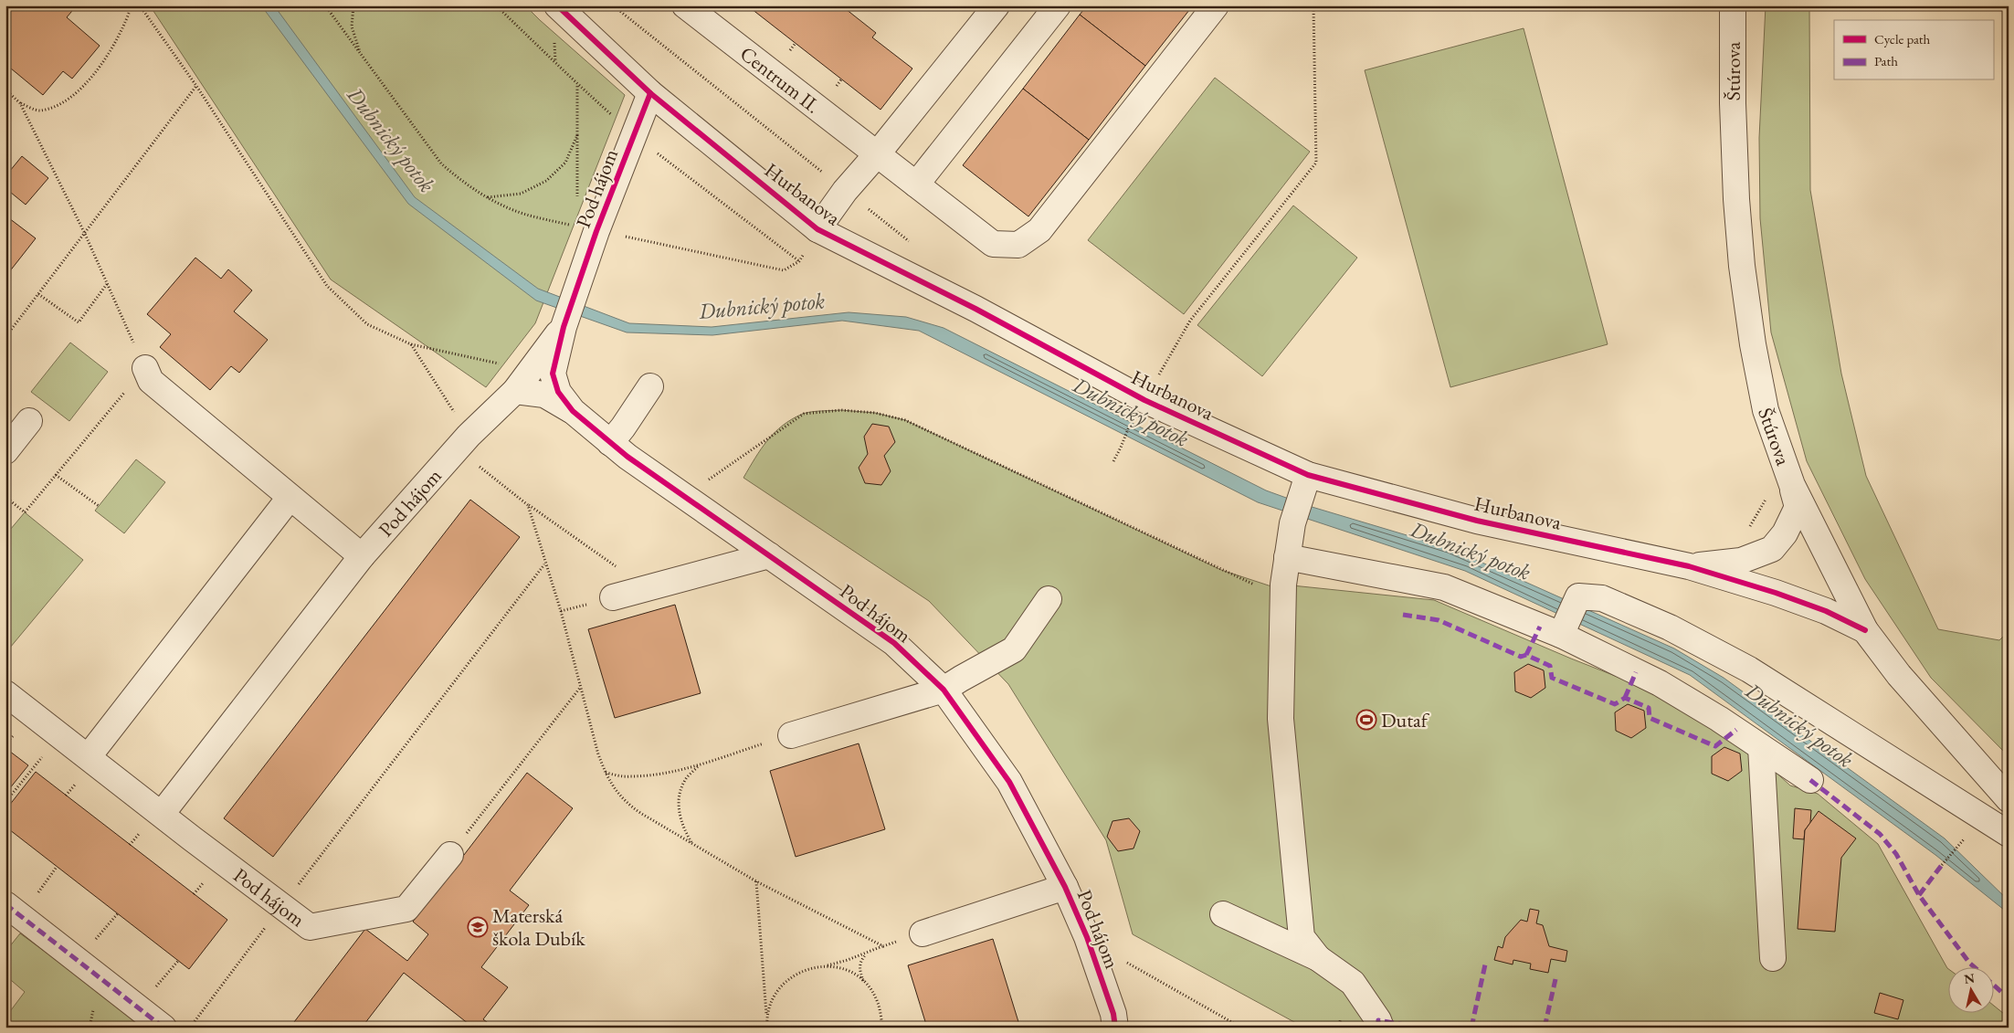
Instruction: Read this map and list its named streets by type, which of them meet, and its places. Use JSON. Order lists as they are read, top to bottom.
{
  "streets": {
    "street": [
      "Štúrova",
      "Centrum II.",
      "Pod hájom",
      "Hurbanova"
    ]
  },
  "crossings": [
    ["Štúrova", "Hurbanova"],
    ["Pod hájom", "Hurbanova"]
  ],
  "water": ["Dubnický potok"],
  "places": {
    "sports": ["Dutaf"],
    "school or university": ["Materská škola Dubík"]
  },
  "legend": ["Cycle path", "Path"],
  "north": "top"
}
